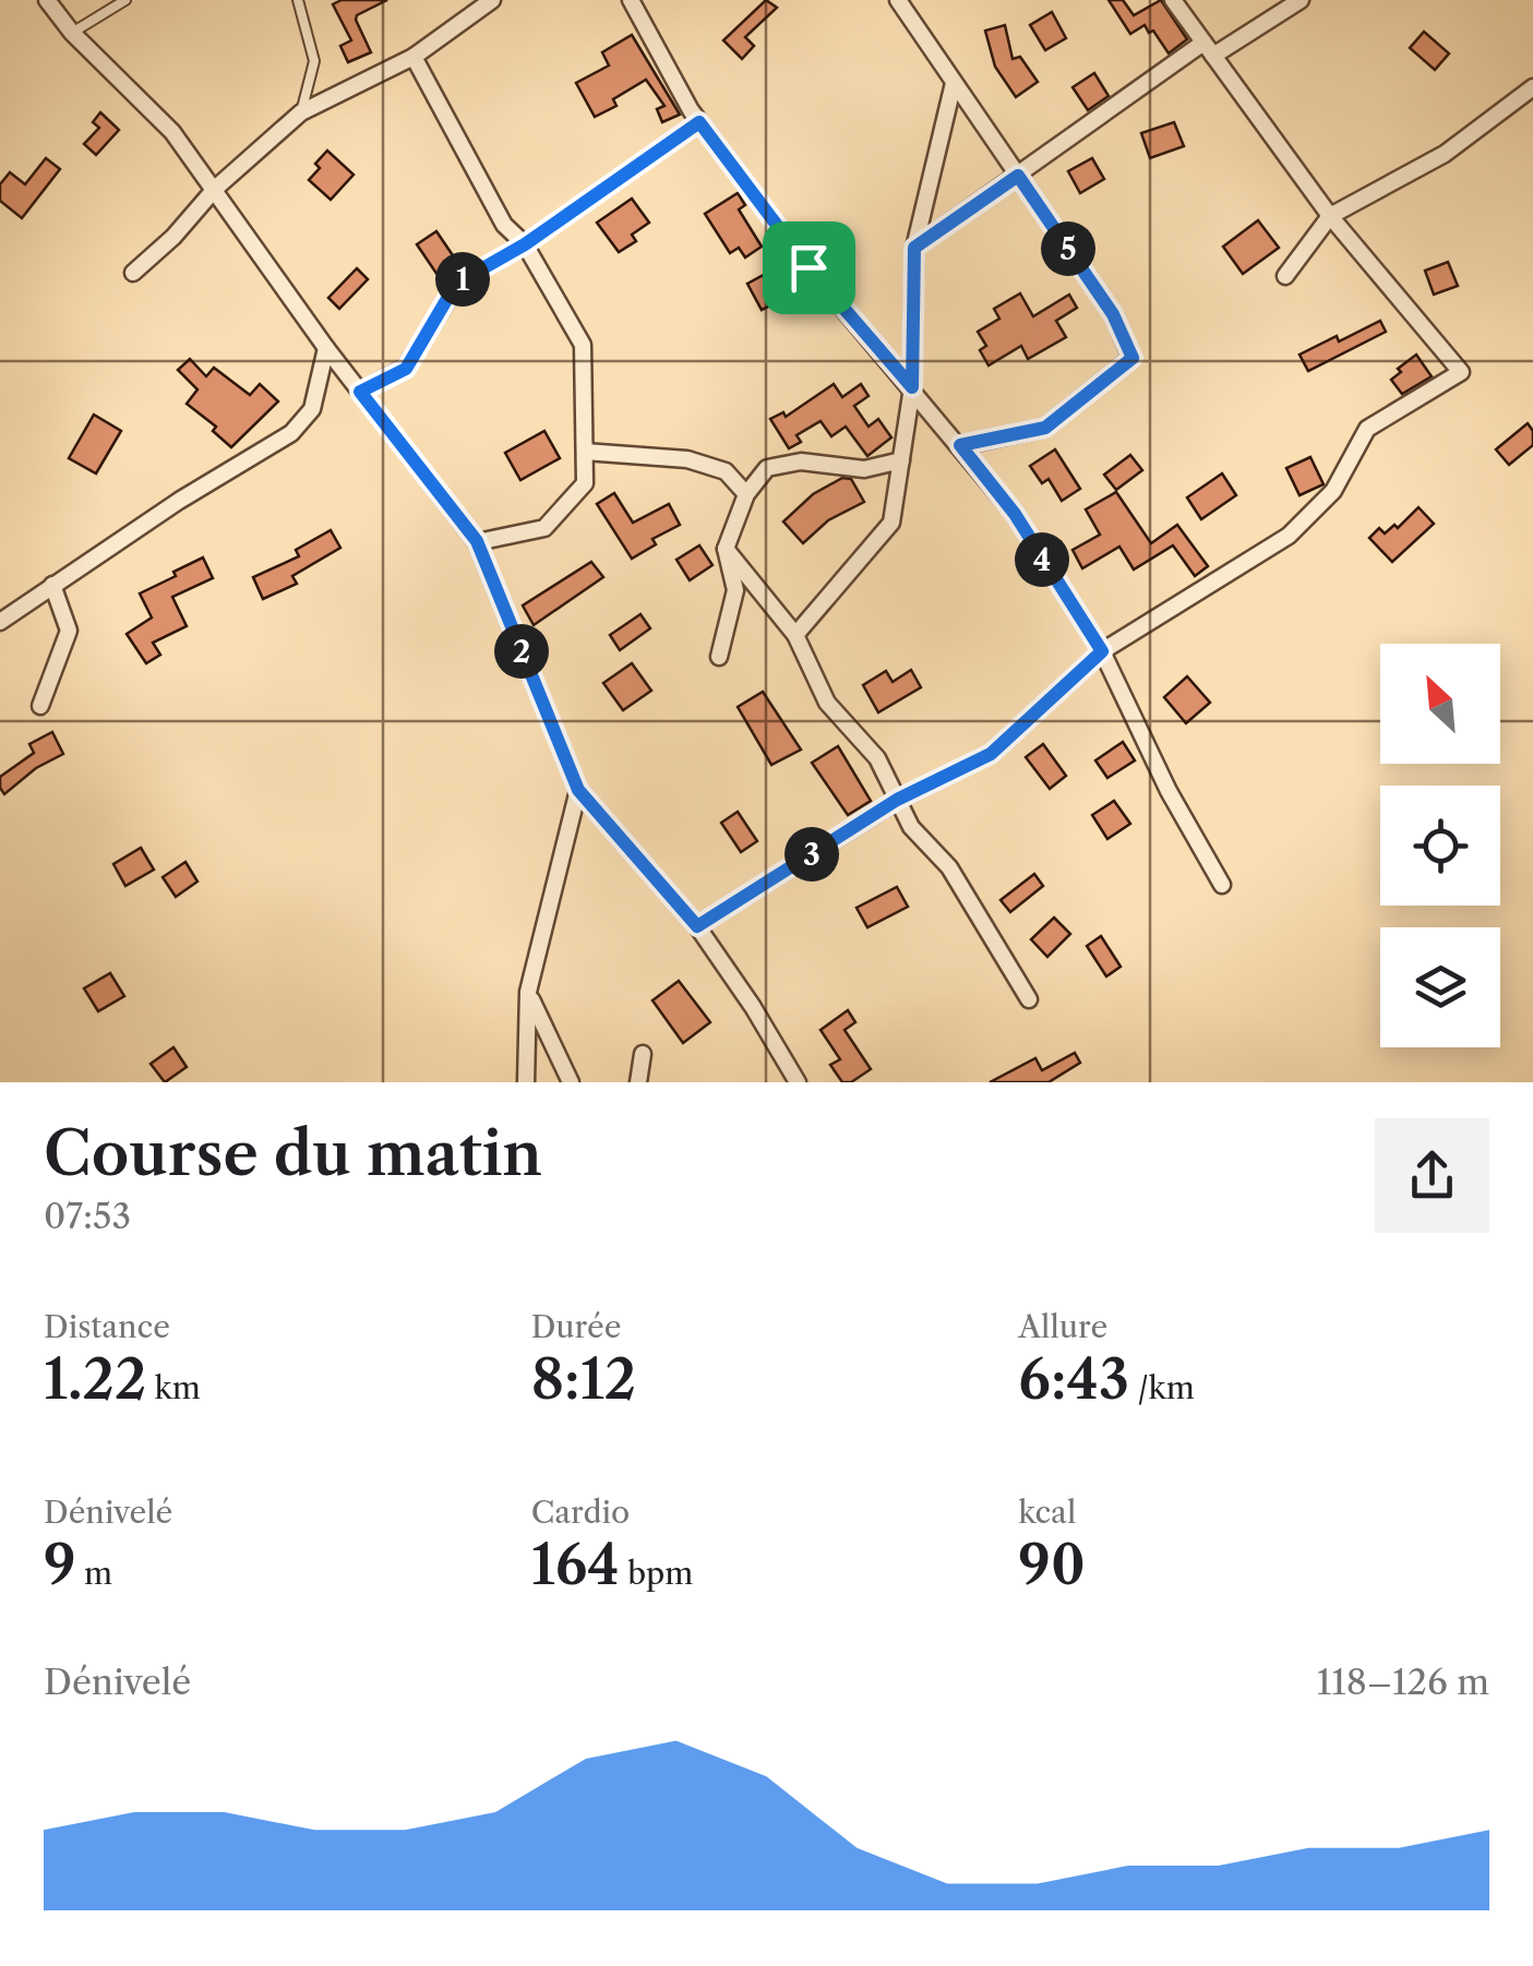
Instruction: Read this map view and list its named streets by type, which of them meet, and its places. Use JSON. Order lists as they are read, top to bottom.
{
  "north": "top left",
  "page": {
    "pins": [
      "5",
      "1",
      "4",
      "2",
      "3"
    ],
    "heading": ["Course du matin", "07:53"],
    "stats": [
      ["Distance", "1.22 km"],
      ["Durée", "8:12"],
      ["Allure", "6:43 /km"],
      ["Dénivelé", "9 m"],
      ["Cardio", "164 bpm"],
      ["kcal", "90"]
    ],
    "chart": ["Dénivelé", "118–126 m"]
  }
}
